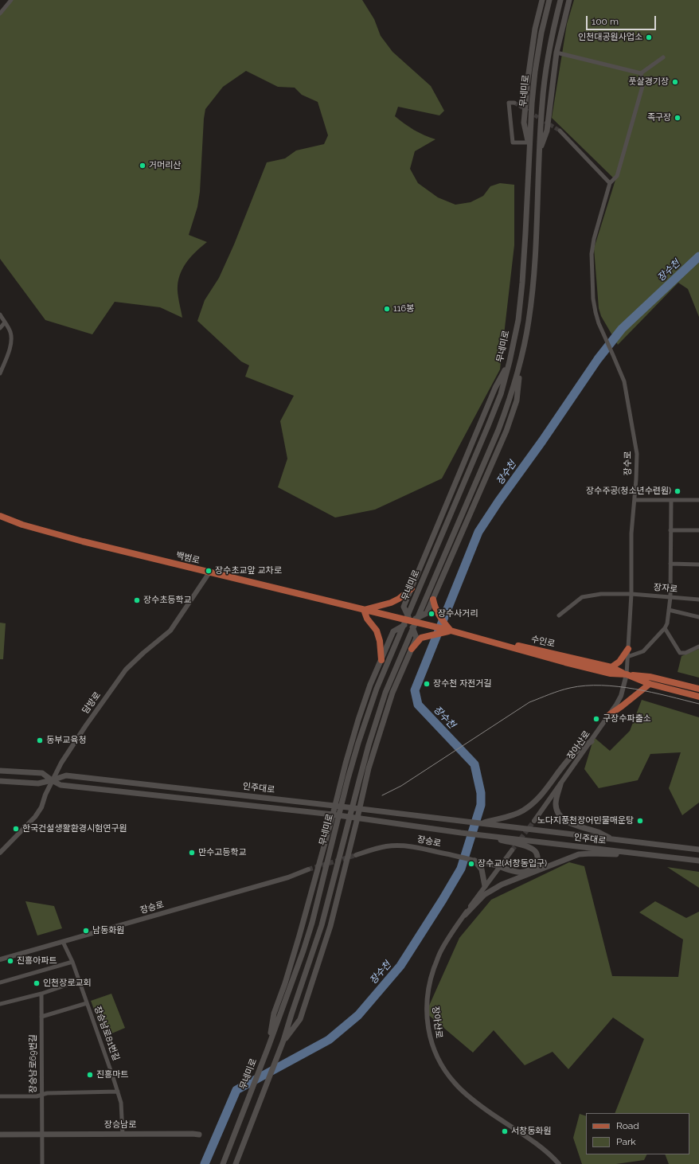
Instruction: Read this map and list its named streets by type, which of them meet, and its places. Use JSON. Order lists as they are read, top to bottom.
{
  "streets": {
    "main road": [
      "무네미로",
      "백범로",
      "수인로",
      "인주대로",
      "장승남로"
    ],
    "street": [
      "장수로",
      "장자로",
      "담방로",
      "장아산로",
      "장승로",
      "장승남로81번길",
      "장승남로69번길"
    ]
  },
  "crossings": [
    ["장수로", "장자로"],
    ["장수로", "수인로"],
    ["장수로", "장아산로"],
    ["백범로", "수인로"],
    ["백범로", "담방로"],
    ["수인로", "장아산로"],
    ["담방로", "인주대로"],
    ["장아산로", "장승로"],
    ["장승로", "장승남로81번길"],
    ["장승남로81번길", "장승남로"],
    ["장승남로69번길", "장승남로"]
  ],
  "water": ["장수천"],
  "places": [
    "인천대공원사업소",
    "풋살경기장",
    "족구장",
    "거머리산",
    "116봉",
    "장수주공(청소년수련원)",
    "장수초교앞 교차로",
    "장수초등학교",
    "장수사거리",
    "장수천 자전거길",
    "구장수파출소",
    "동부교육청",
    "노다지풍천장어민물매운탕",
    "한국건설생활환경시험연구원",
    "만수고등학교",
    "장수교(서창동입구)",
    "남동화원",
    "진흥아파트",
    "인천장로교회",
    "진흥마트",
    "서창동화원"
  ],
  "legend": ["Road", "Park"],
  "scale_bar": "100 m"
}
